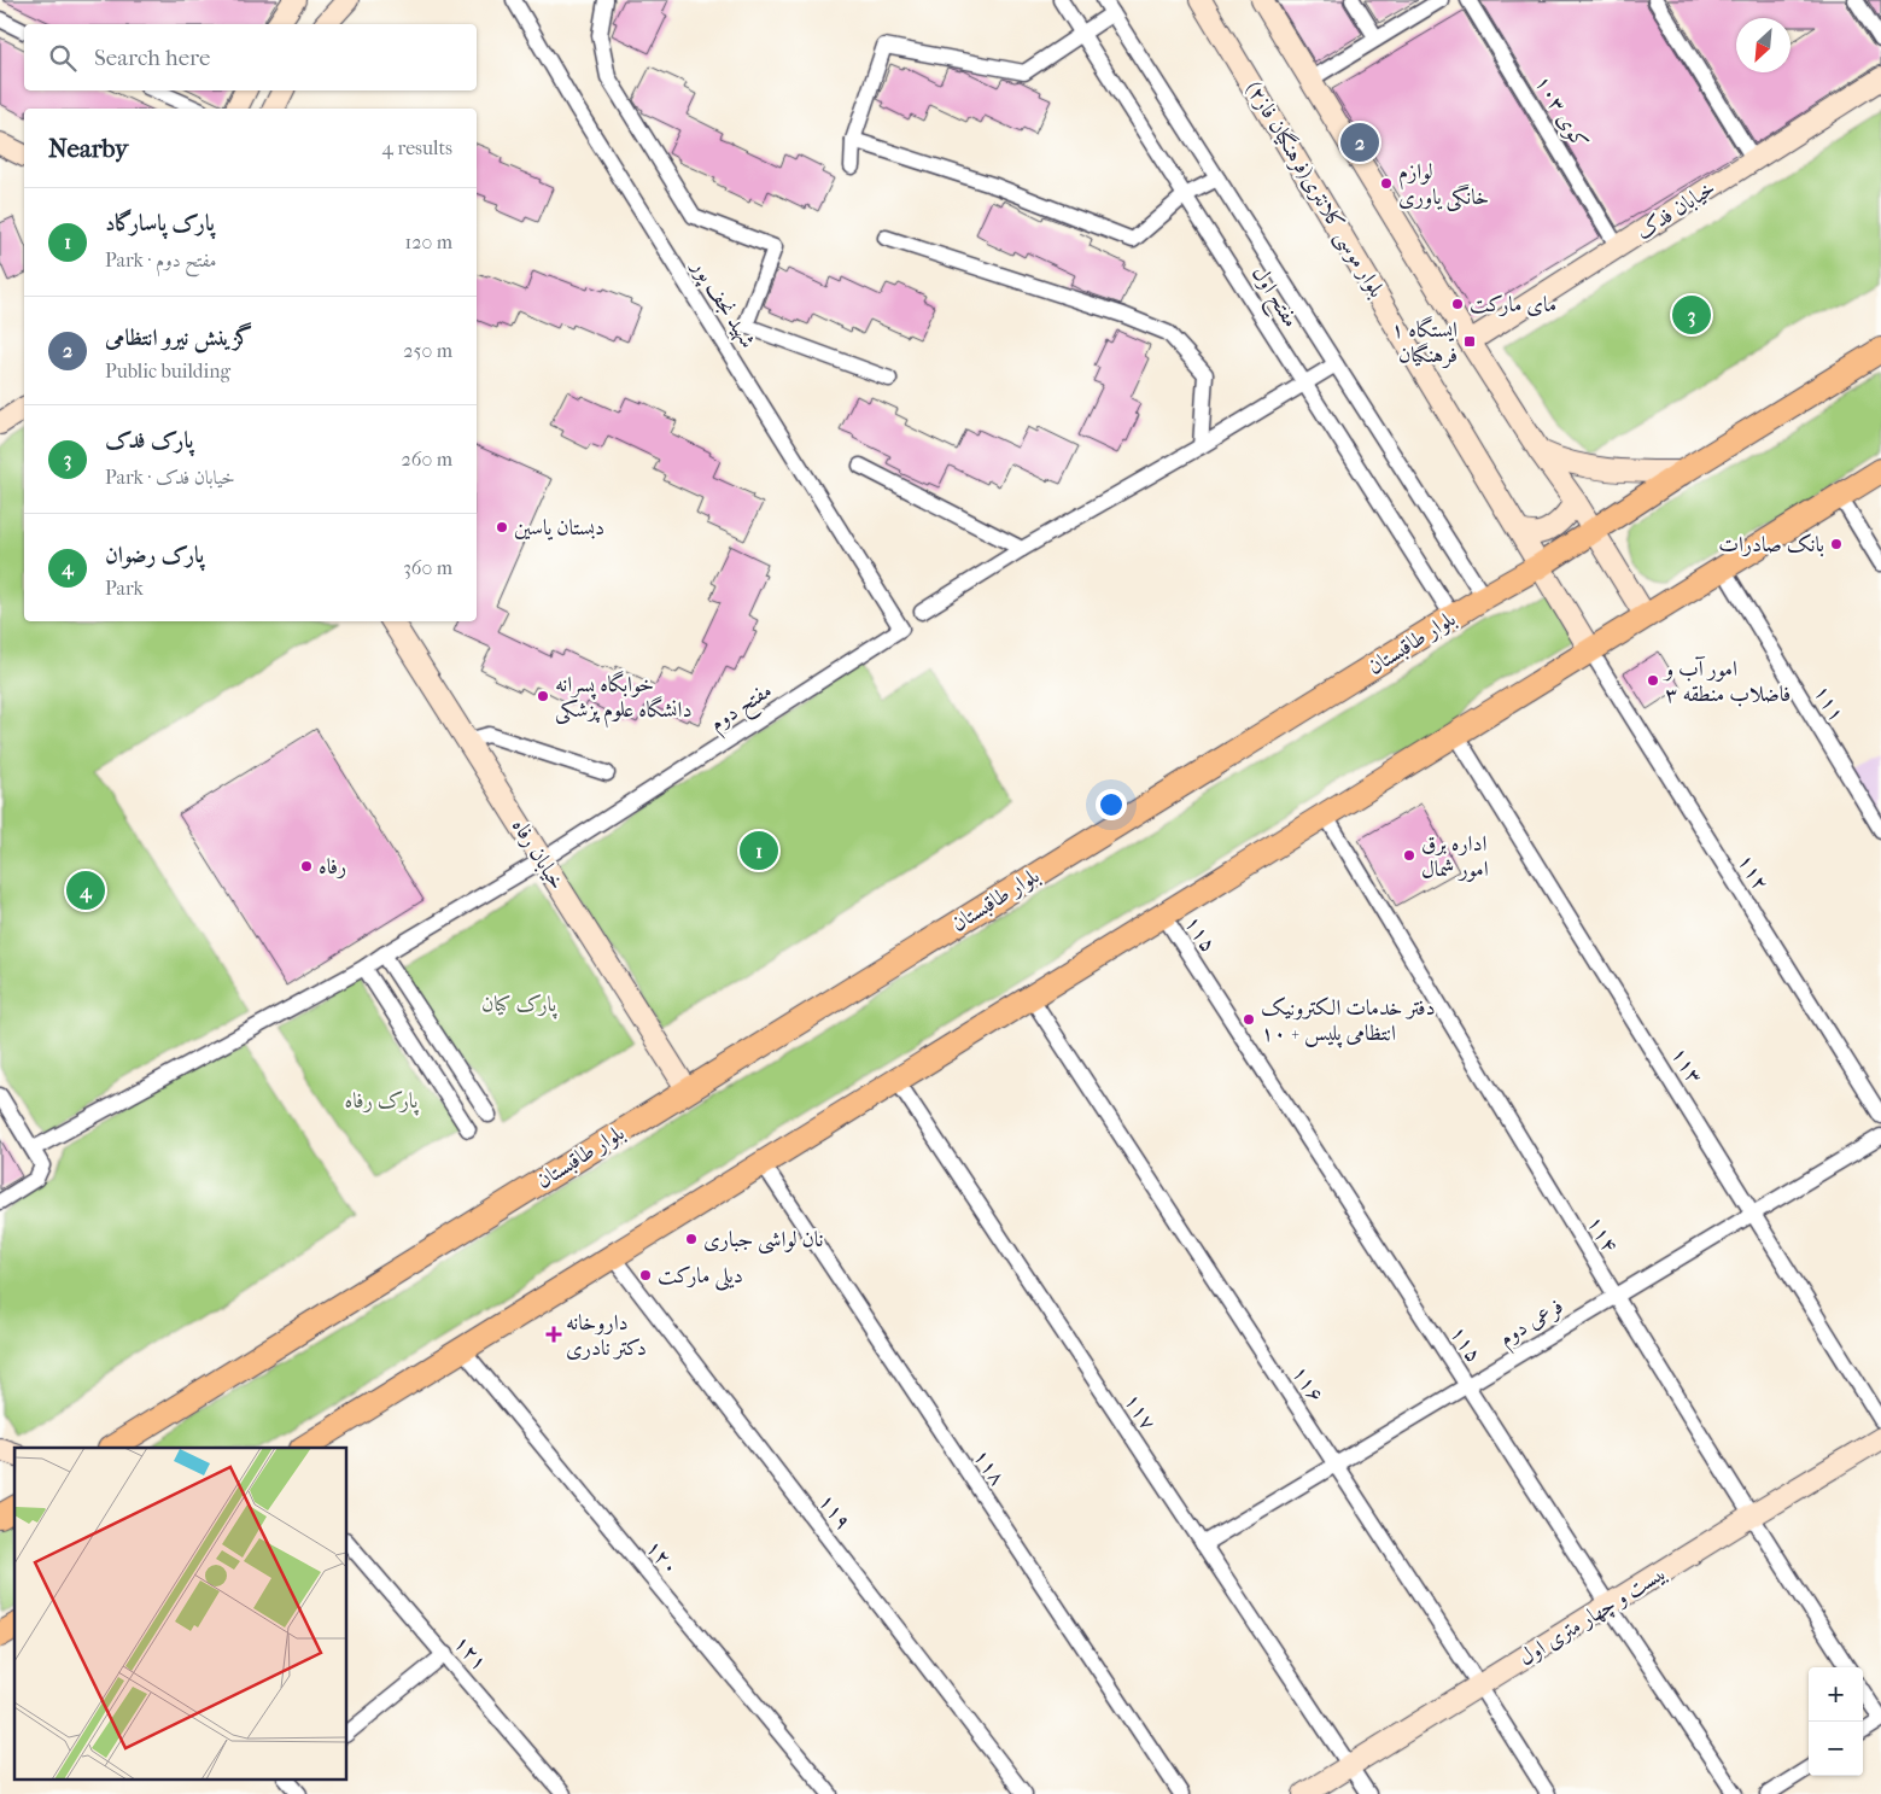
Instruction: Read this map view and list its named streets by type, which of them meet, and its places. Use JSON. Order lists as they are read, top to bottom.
{
  "streets": {
    "main road": ["بلوار طاقبستان"],
    "street": [
      "کوی ۱۰۳",
      "بلوار موسی کلانتری(فرهنگیان فاز۲)",
      "خیابان فدک",
      "مفتح اول",
      "شهید نجف پور",
      "۱۱۱",
      "مفتح دوم",
      "خیابان رفاه",
      "۱۱۲",
      "۱۱۵",
      "۱۱۳",
      "۱۱۴",
      "فرعی دوم",
      "۱۱۶",
      "۱۱۷",
      "۱۱۸",
      "۱۱۹",
      "۱۲۰",
      "بیست و چهار متری اول",
      "۱۲۱"
    ]
  },
  "crossings": [
    ["کوی ۱۰۳", "خیابان فدک"],
    ["بلوار موسی کلانتری(فرهنگیان فاز۲)", "بلوار طاقبستان"],
    ["بلوار موسی کلانتری(فرهنگیان فاز۲)", "۱۱۲"],
    ["مفتح اول", "بلوار طاقبستان"],
    ["شهید نجف پور", "مفتح دوم"],
    ["بلوار طاقبستان", "خیابان رفاه"],
    ["مفتح دوم", "خیابان رفاه"],
    ["۱۱۵", "فرعی دوم"],
    ["۱۱۵", "بیست و چهار متری اول"],
    ["۱۱۳", "فرعی دوم"],
    ["۱۱۴", "فرعی دوم"],
    ["۱۱۴", "بیست و چهار متری اول"],
    ["فرعی دوم", "۱۱۶"],
    ["فرعی دوم", "۱۱۷"],
    ["۱۱۶", "بیست و چهار متری اول"],
    ["۱۱۷", "بیست و چهار متری اول"]
  ],
  "parks": ["پارک کیان", "پارک رفاه"],
  "places": {
    "other": [
      "لوازم خانگی یاوری",
      "مای مارکت",
      "دبستان یاسین",
      "بانک صادرات",
      "امور آب و فاضلاب منطقه ۳",
      "خوابگاه پسرانه دانشگاه علوم پزشکی",
      "اداره برق امور شمال",
      "رفاه",
      "دفتر خدمات الکترونیک انتظامی پلیس + ۱۰",
      "نان لواشی جباری",
      "دیلی مارکت"
    ],
    "transit": ["ایستگاه ۱ فرهنگیان"],
    "health": ["داروخانه دکتر نادری"]
  },
  "north": "bottom left",
  "page": {
    "search": "Search here",
    "heading": ["Nearby", "4 results"],
    "pins": [
      "2",
      "3",
      "1",
      "4"
    ],
    "list": [
      {
        "mark": "1",
        "name": "پارک پاسارگاد",
        "note": "Park · مفتح دوم",
        "value": "120 m"
      },
      {
        "mark": "2",
        "name": "گزینش نیرو انتظامی",
        "note": "Public building",
        "value": "250 m"
      },
      {
        "mark": "3",
        "name": "پارک فدک",
        "note": "Park · خیابان فدک",
        "value": "260 m"
      },
      {
        "mark": "4",
        "name": "پارک رضوان",
        "note": "Park",
        "value": "360 m"
      }
    ],
    "map_buttons": ["+", "−"]
  }
}
